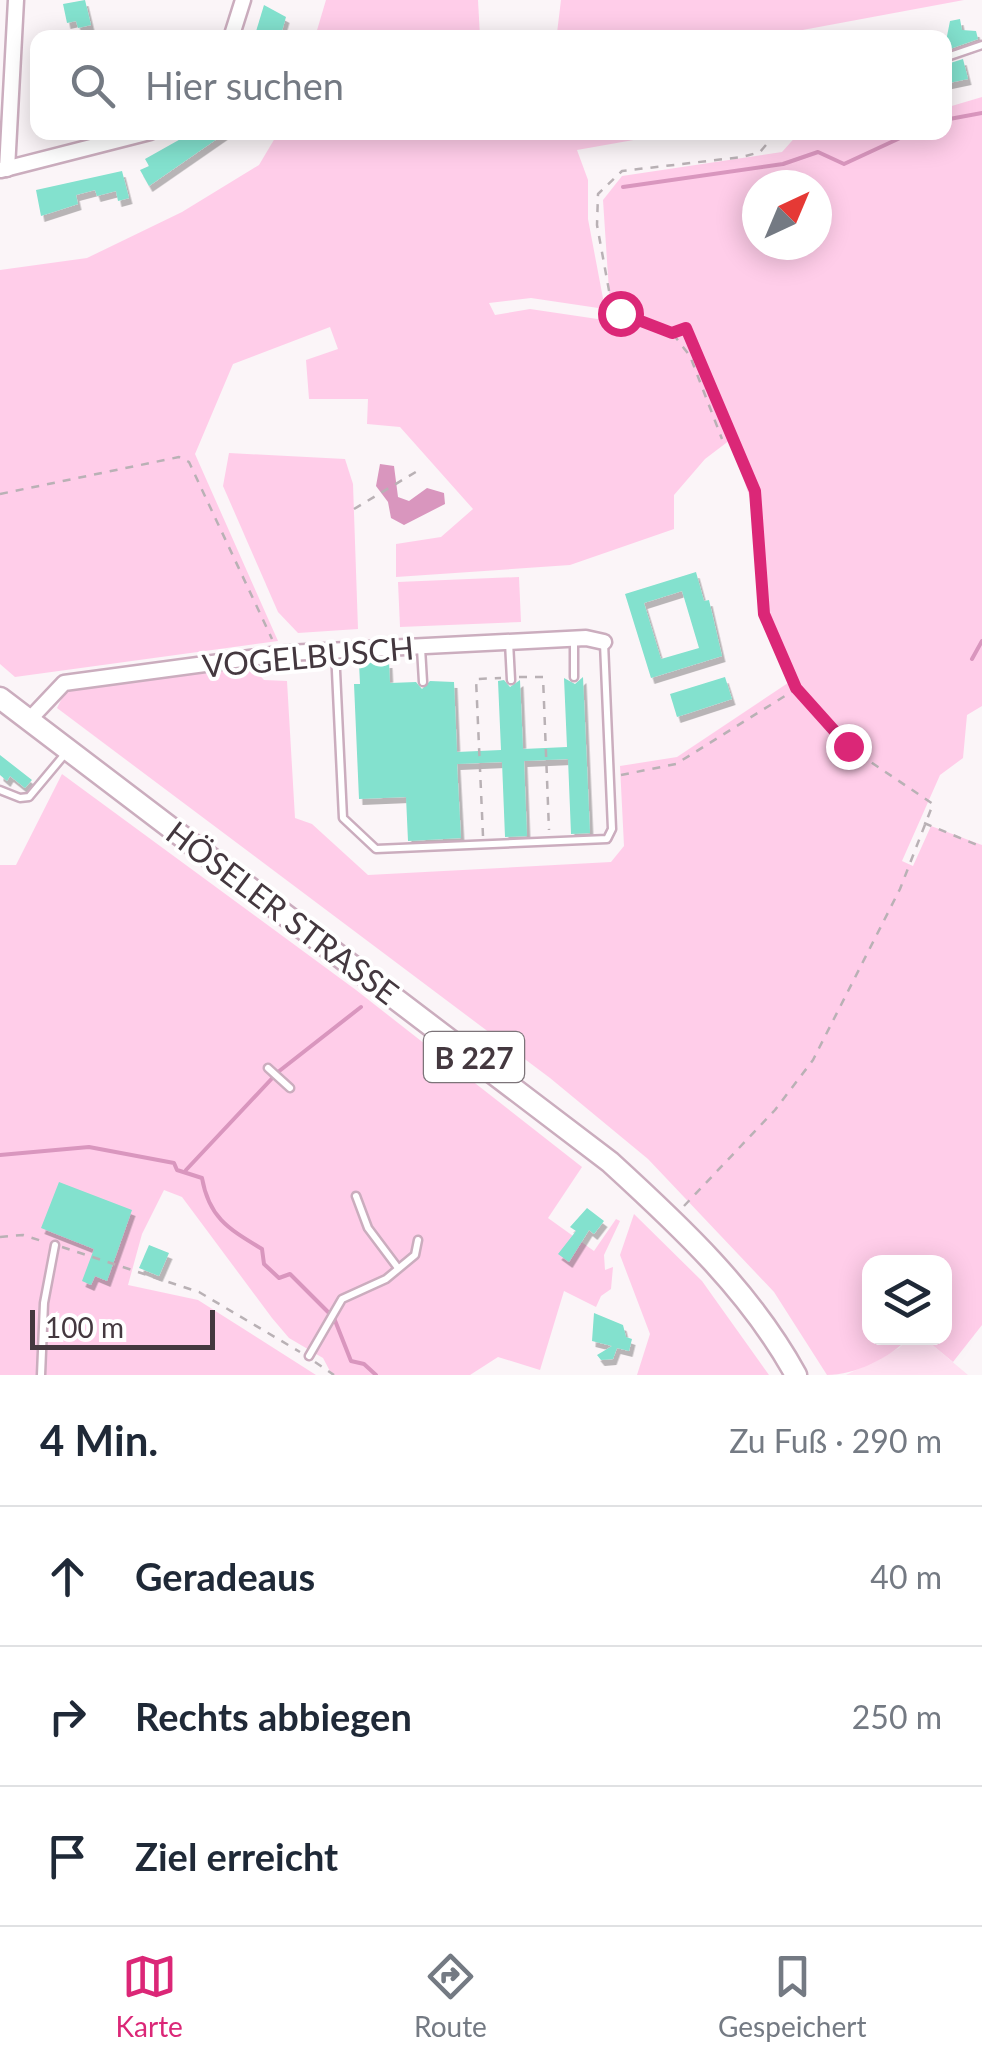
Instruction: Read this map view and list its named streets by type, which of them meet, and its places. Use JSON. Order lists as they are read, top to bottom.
{
  "streets": {
    "main road": ["HÖSELER STRASSE", "B 227"],
    "street": ["VOGELBUSCH"]
  },
  "crossings": [
    ["VOGELBUSCH", "B 227"],
    ["HÖSELER STRASSE", "B 227"]
  ],
  "scale_bar": "100 m",
  "north": "top right",
  "page": {
    "search": "Hier suchen",
    "scale": "100 m",
    "heading": ["4 Min.", "Zu Fuß · 290 m"],
    "list": [
      ["Geradeaus", "40 m"],
      ["Rechts abbiegen", "250 m"],
      "Ziel erreicht"
    ],
    "nav": ["Karte", "Route", "Gespeichert"]
  }
}
